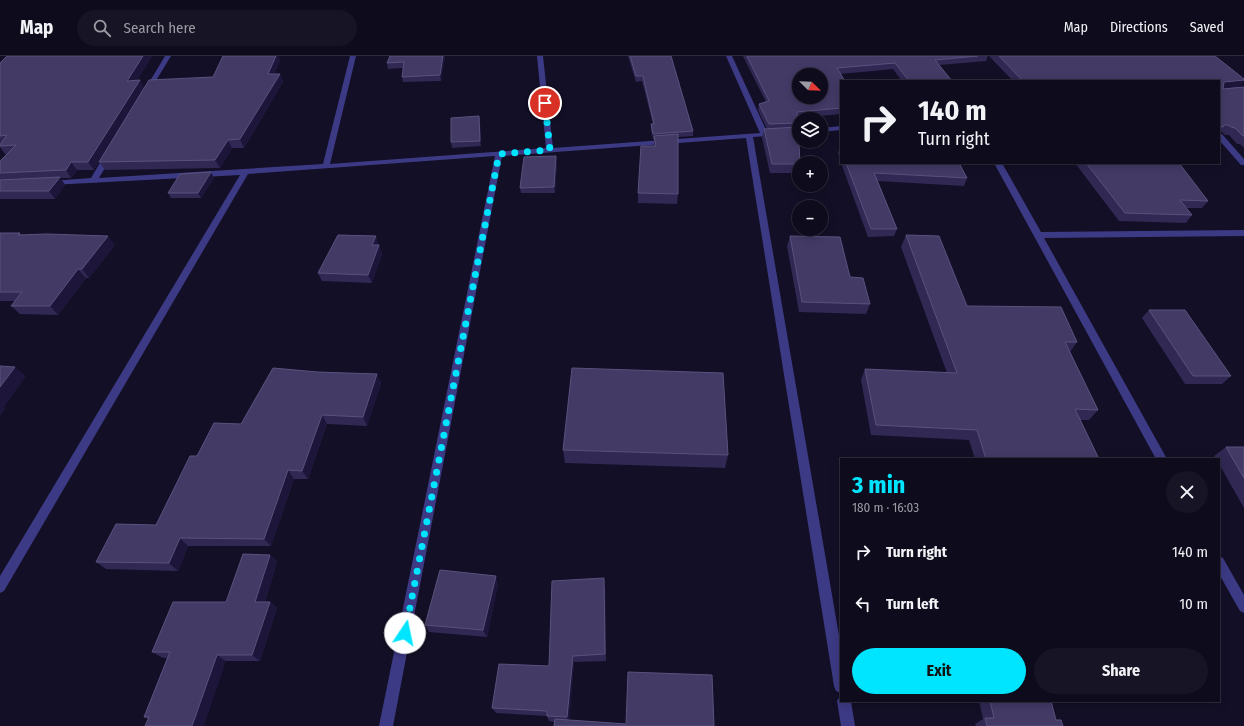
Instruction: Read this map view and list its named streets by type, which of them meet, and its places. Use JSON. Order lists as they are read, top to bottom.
{
  "north": "bottom right",
  "page": {
    "header": "Map",
    "search": "Search here",
    "nav": ["Map", "Directions", "Saved"],
    "map_buttons": ["+", "−"],
    "turn": ["140 m", "Turn right"],
    "heading": ["3 min", "180 m · 16:03"],
    "list": [
      {
        "name": "Turn right",
        "value": "140 m"
      },
      {
        "name": "Turn left",
        "value": "10 m"
      }
    ],
    "buttons": ["Exit", "Share"]
  }
}
